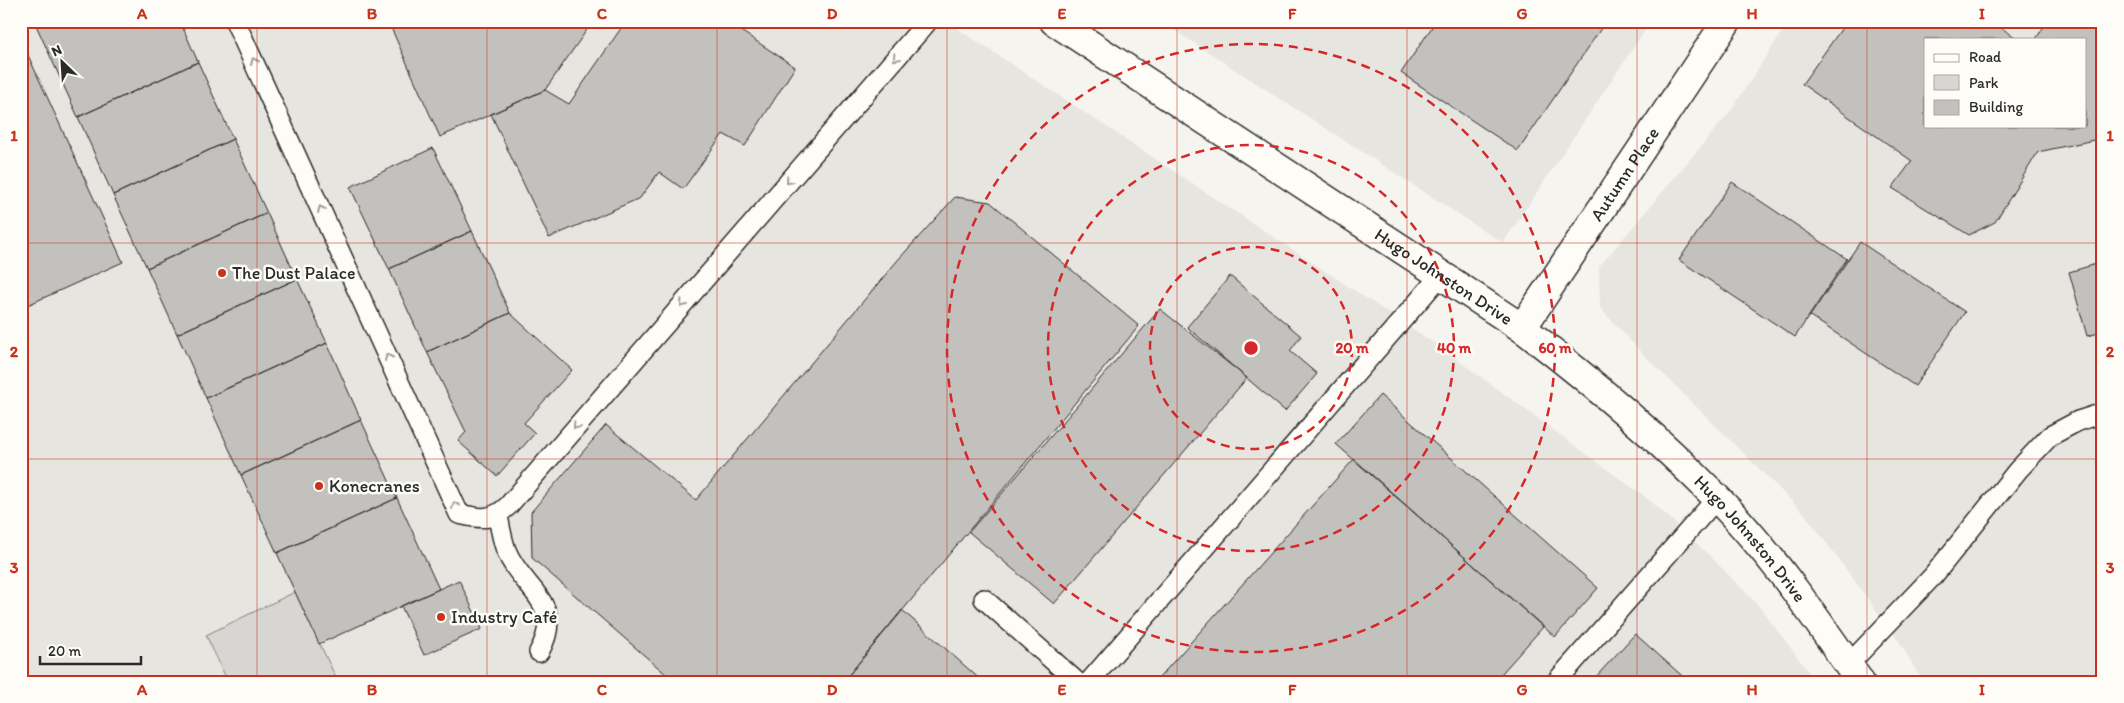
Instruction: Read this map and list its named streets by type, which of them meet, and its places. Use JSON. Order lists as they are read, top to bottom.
{
  "streets": {
    "street": ["Autumn Place", "Hugo Johnston Drive"]
  },
  "crossings": [
    ["Autumn Place", "Hugo Johnston Drive"]
  ],
  "places": ["The Dust Palace", "Konecranes", "Industry Café"],
  "legend": ["Road", "Park", "Building"],
  "scale_bar": "20 m",
  "north": "top left",
  "grid": {
    "columns": [
      "A",
      "B",
      "C",
      "D",
      "E",
      "F",
      "G",
      "H",
      "I"
    ],
    "rows": ["1", "2", "3"]
  },
  "rings": ["20 m", "40 m", "60 m"]
}
